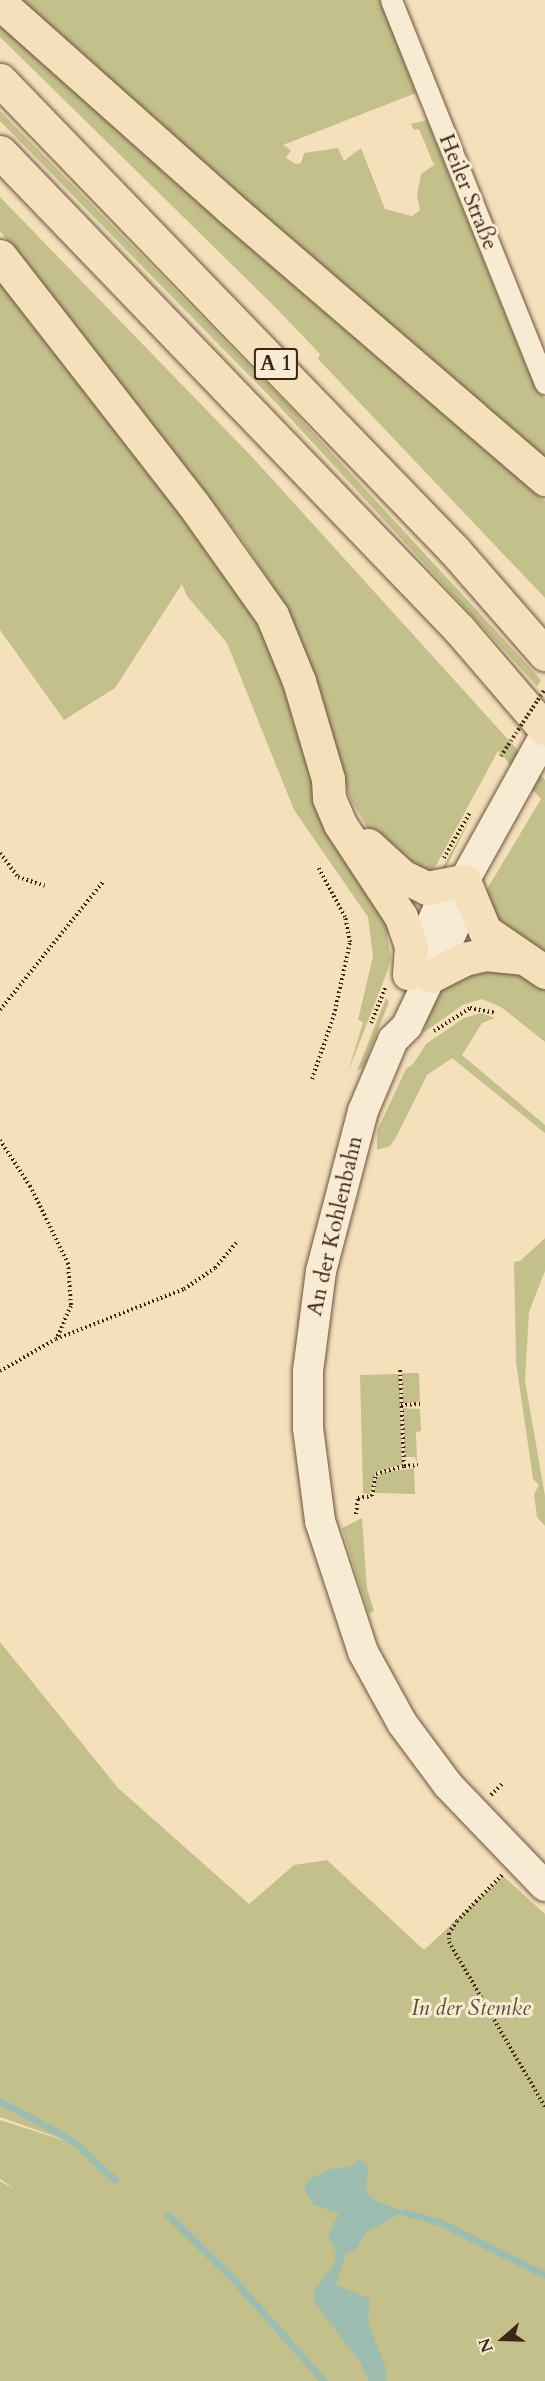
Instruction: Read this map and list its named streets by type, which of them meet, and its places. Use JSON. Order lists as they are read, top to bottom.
{
  "streets": {
    "highway": ["A 1"],
    "main road": ["An der Kohlenbahn"],
    "street": ["Heiler Straße"]
  },
  "parks": ["In der Stemke"],
  "north": "left"
}
